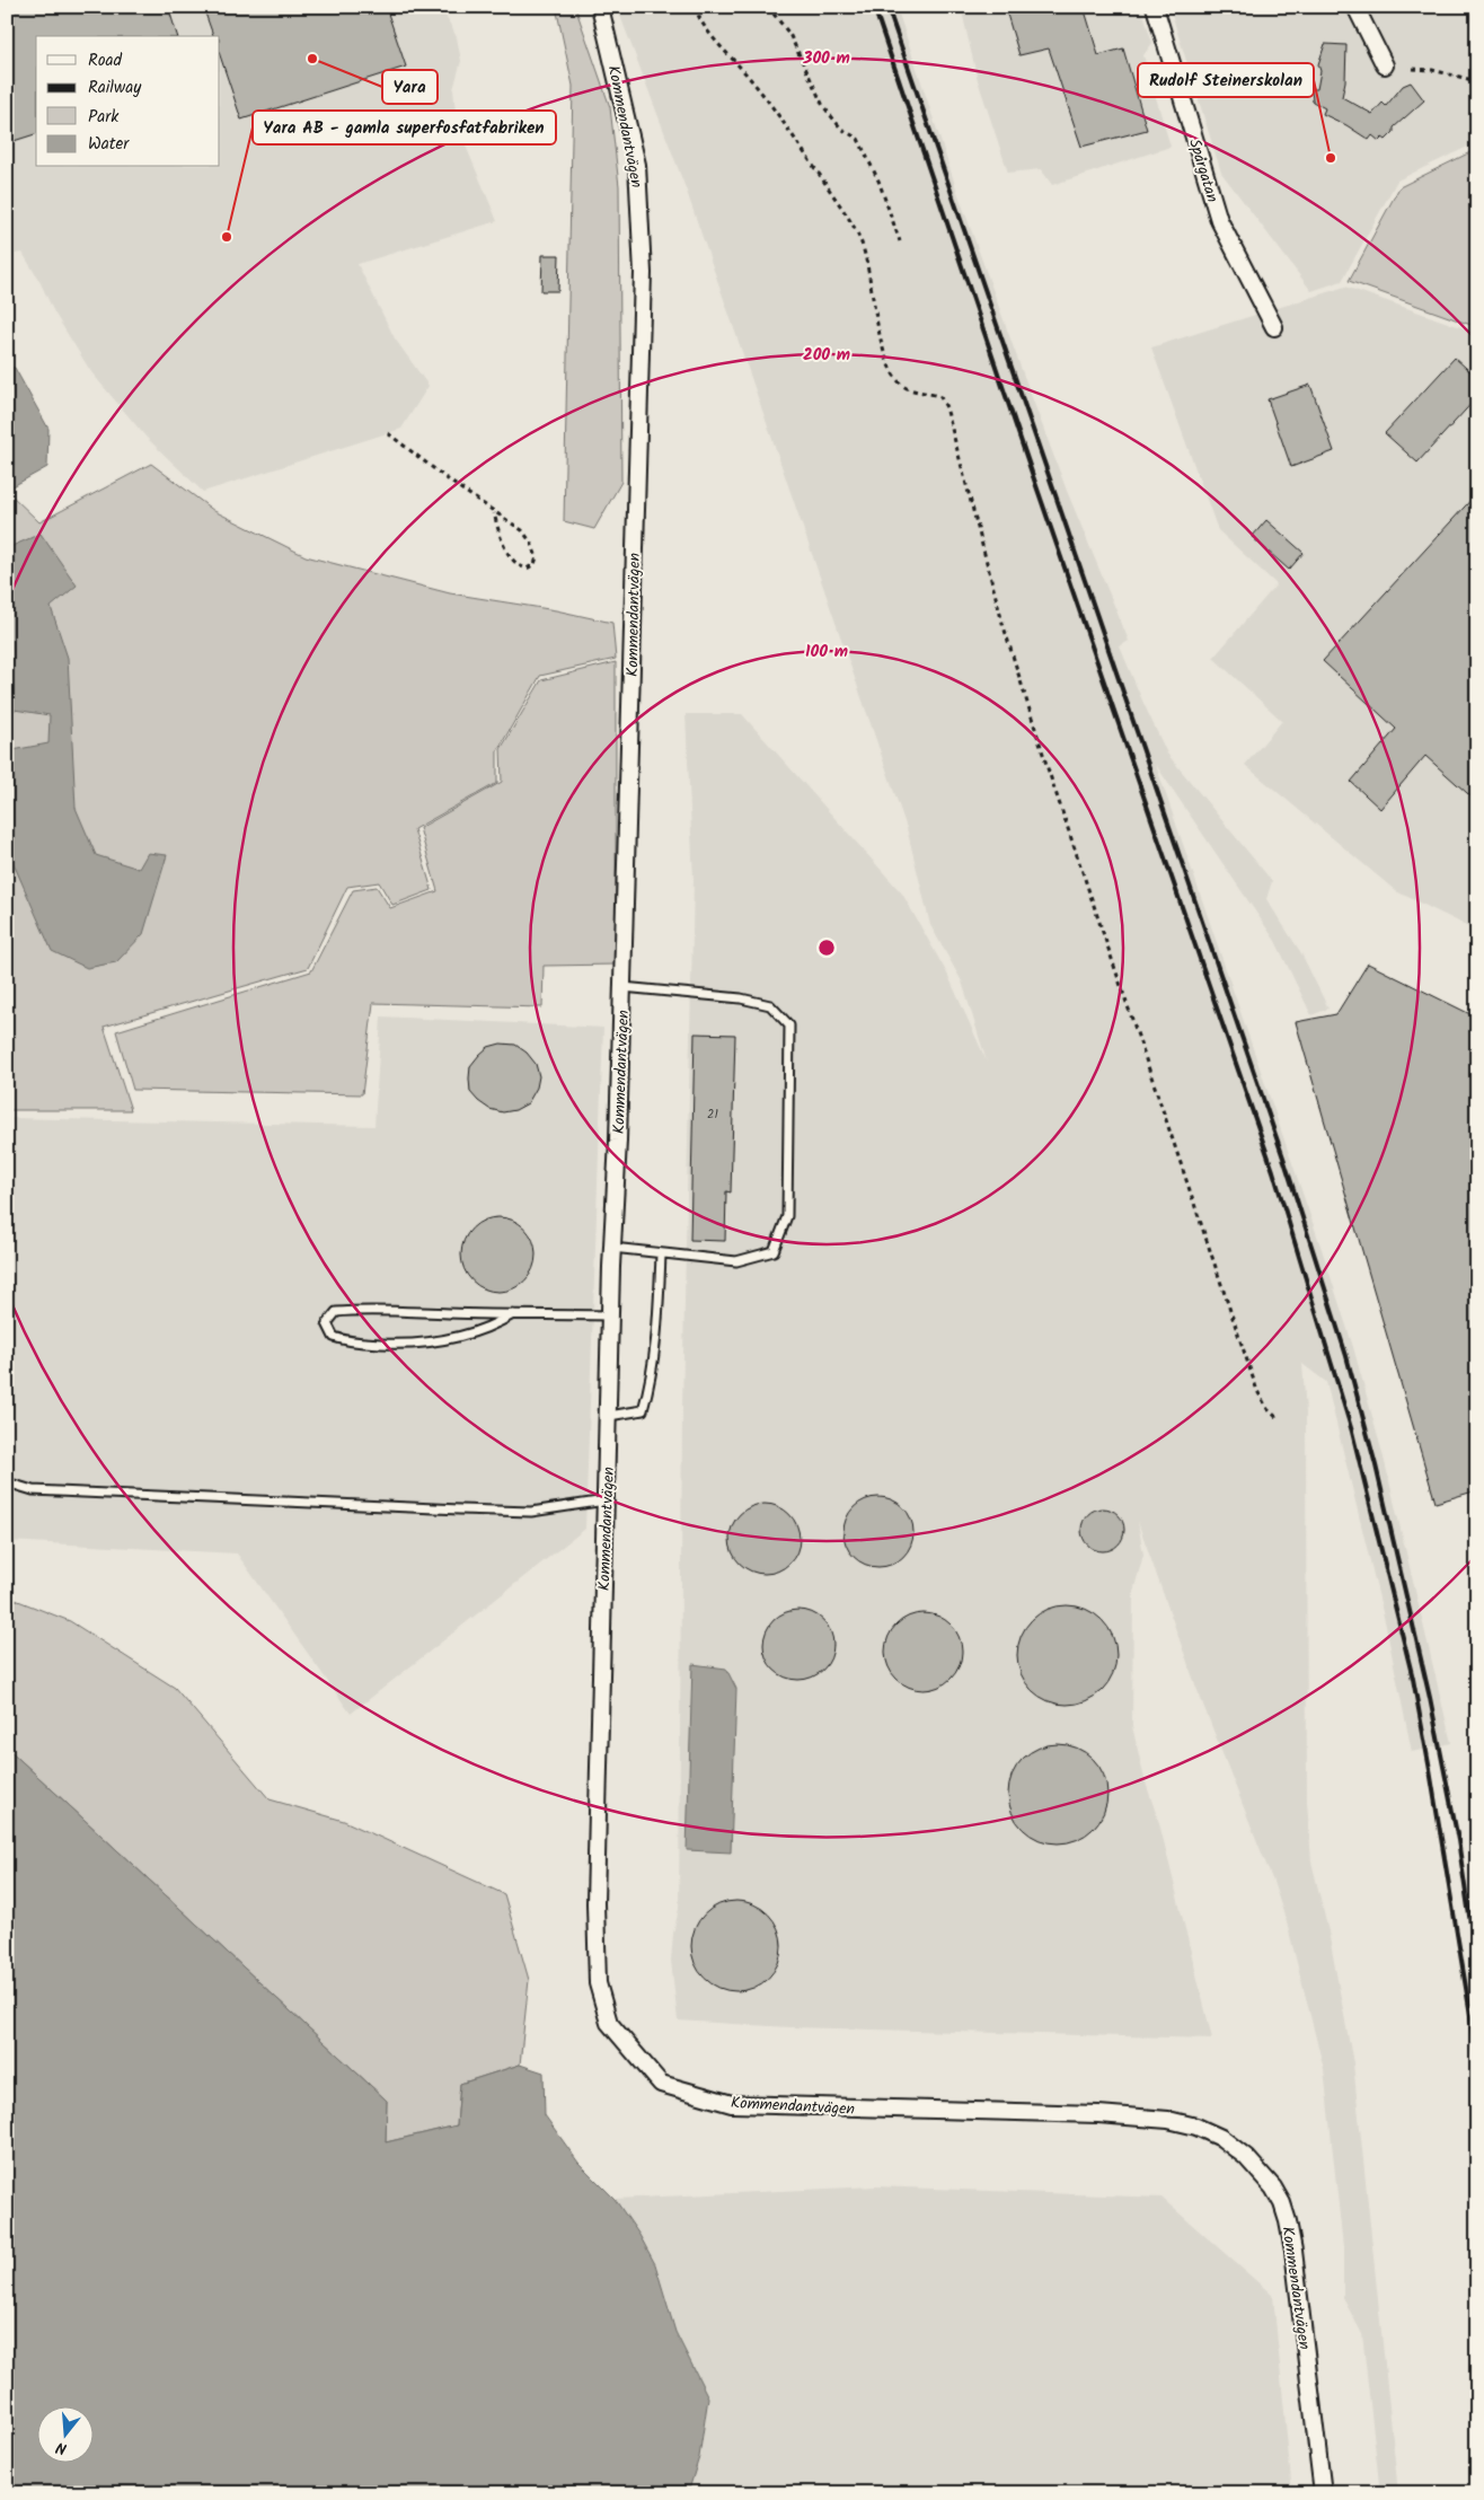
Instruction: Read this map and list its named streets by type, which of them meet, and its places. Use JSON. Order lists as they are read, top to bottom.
{
  "streets": {
    "street": ["Kommendantvägen", "Spårgatan"]
  },
  "places": ["Yara", "Rudolf Steinerskolan", "Yara AB - gamla superfosfatfabriken"],
  "house_numbers": ["21"],
  "legend": [
    "Road",
    "Railway",
    "Park",
    "Water"
  ],
  "north": "bottom",
  "rings": ["300 m", "200 m", "100 m"]
}
